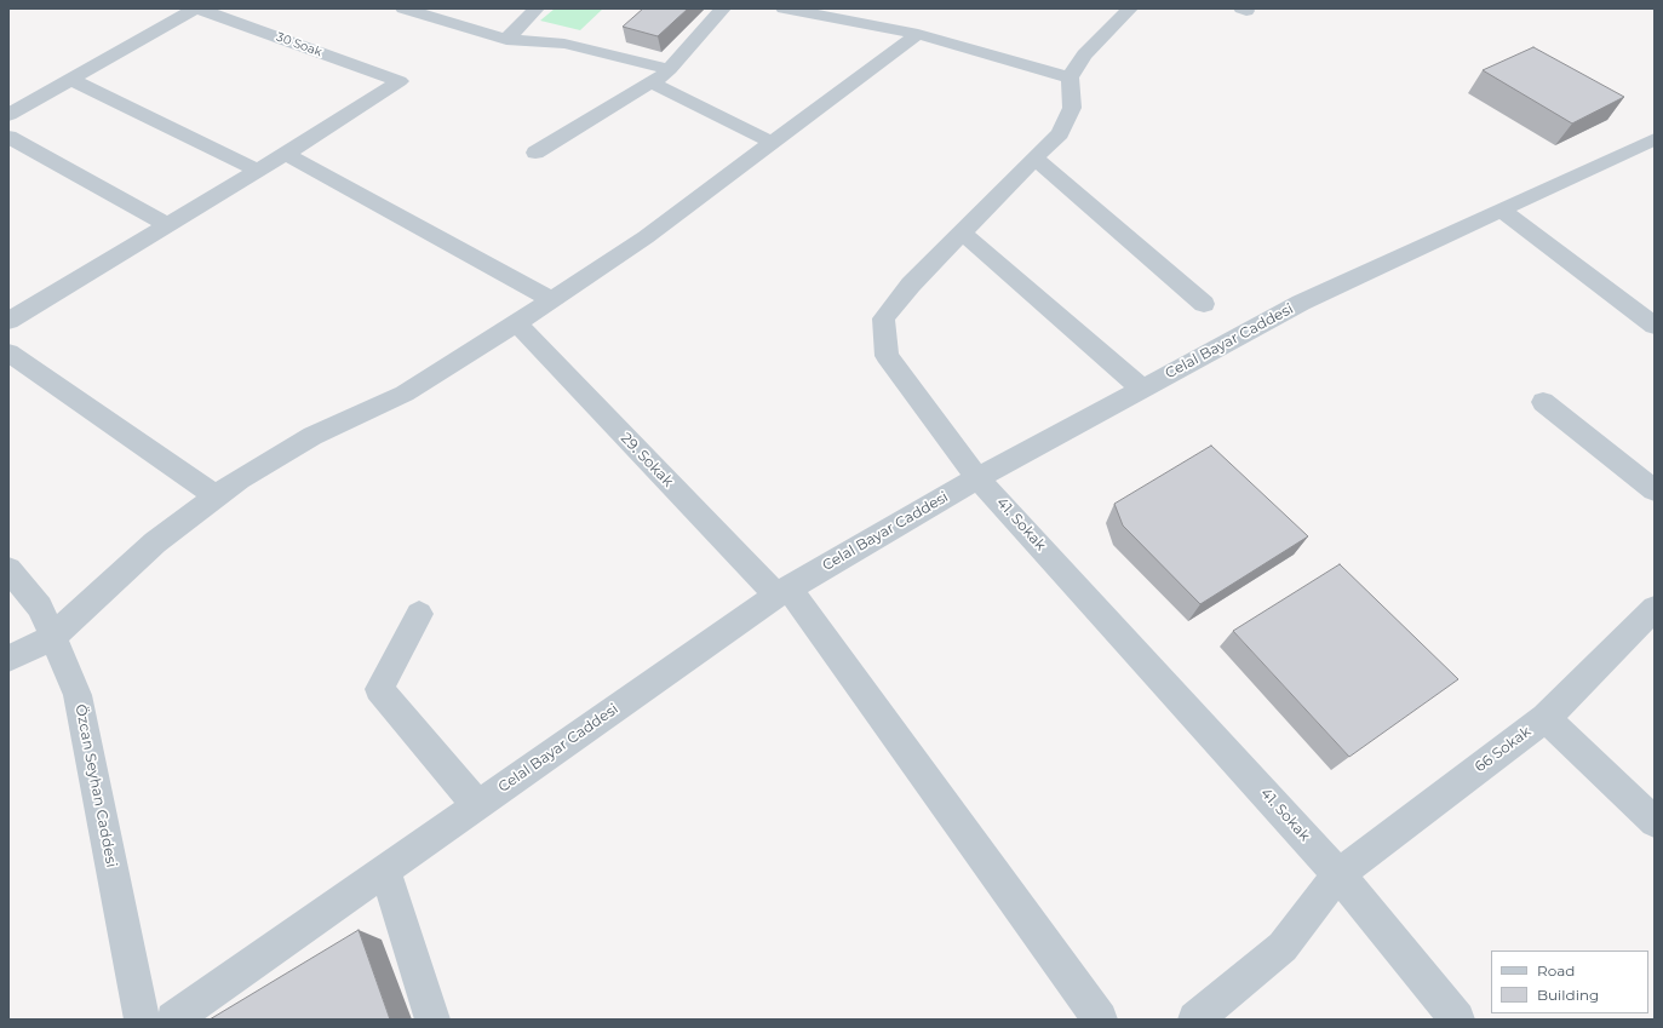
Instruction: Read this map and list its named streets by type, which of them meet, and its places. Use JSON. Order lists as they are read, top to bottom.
{
  "streets": {
    "street": [
      "30 Soak",
      "Celal Bayar Caddesi",
      "29. Sokak",
      "41. Sokak",
      "66 Sokak",
      "Özcan Seyhan Caddesi"
    ]
  },
  "crossings": [
    ["Celal Bayar Caddesi", "29. Sokak"],
    ["Celal Bayar Caddesi", "41. Sokak"],
    ["41. Sokak", "66 Sokak"]
  ],
  "legend": ["Road", "Building"]
}
